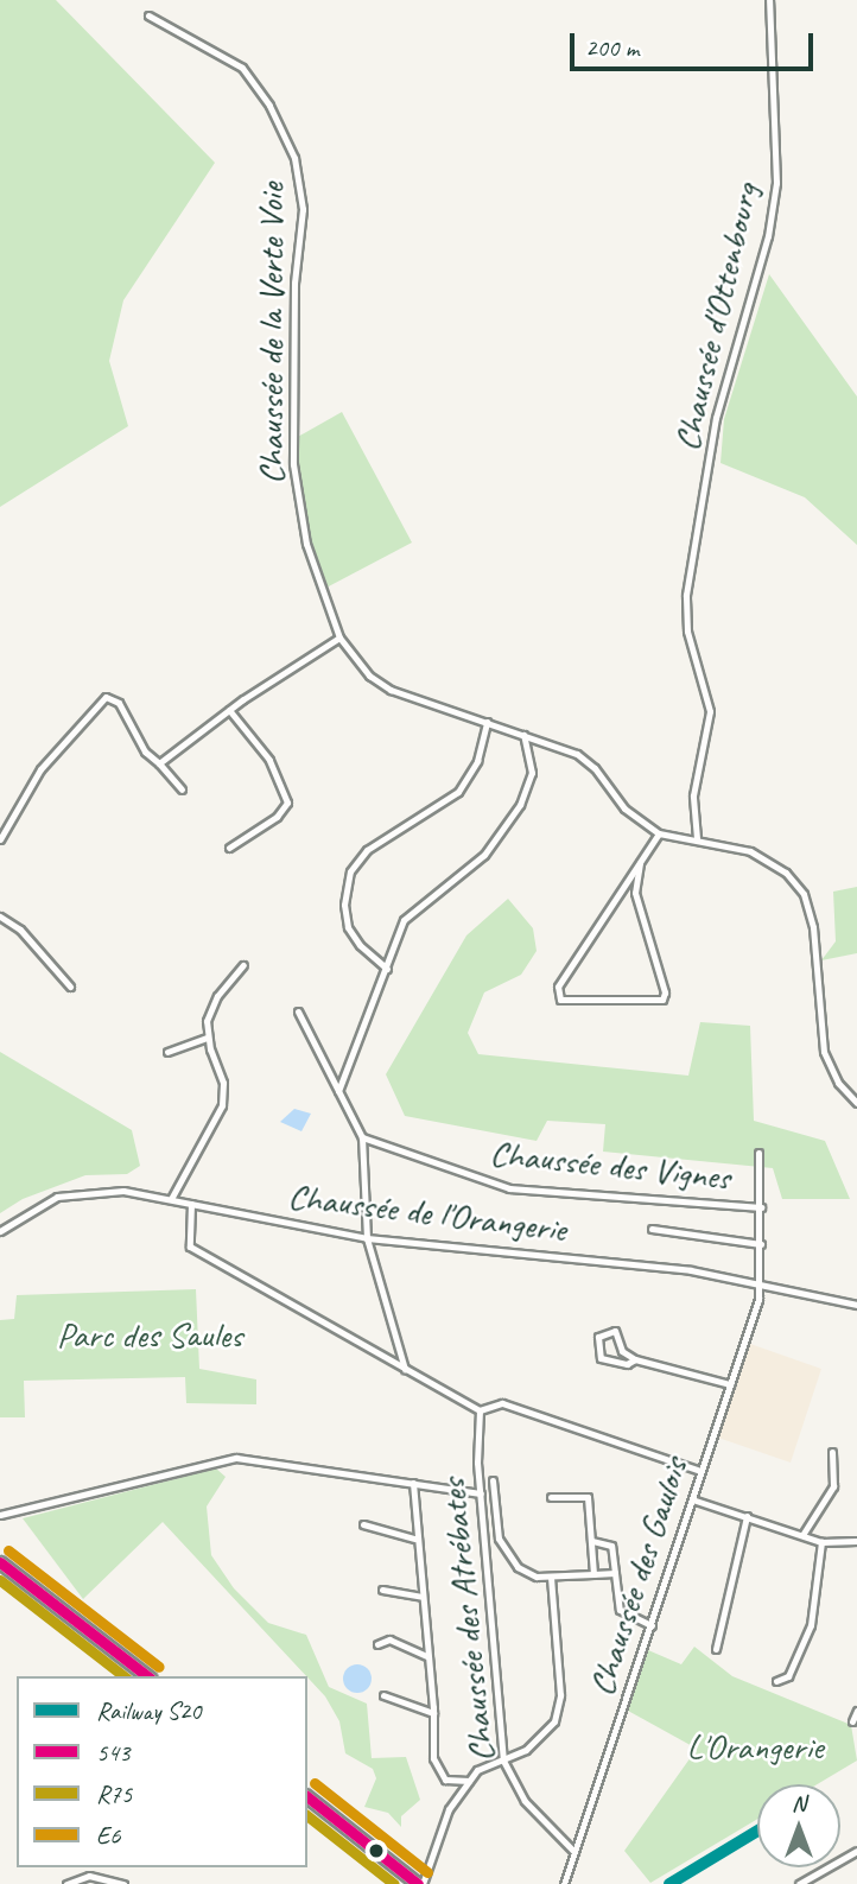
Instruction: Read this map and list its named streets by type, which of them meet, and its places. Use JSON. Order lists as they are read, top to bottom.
{
  "streets": {
    "street": [
      "Chaussée d'Ottenbourg",
      "Chaussée de la Verte Voie",
      "Chaussée des Vignes",
      "Chaussée de l'Orangerie",
      "Chaussée des Gaulois",
      "Chaussée des Atrébates"
    ]
  },
  "crossings": [
    ["Chaussée d'Ottenbourg", "Chaussée de la Verte Voie"],
    ["Chaussée des Vignes", "Chaussée des Gaulois"],
    ["Chaussée de l'Orangerie", "Chaussée des Gaulois"],
    ["Chaussée des Gaulois", "Chaussée des Atrébates"]
  ],
  "parks": ["Parc des Saules", "L'Orangerie"],
  "lines": [
    "transit line E6",
    "transit line 543",
    "transit line R75",
    "rail line S20"
  ],
  "legend": [
    "Railway S20",
    "543",
    "R75",
    "E6"
  ],
  "scale_bar": "200 m",
  "north": "top"
}
